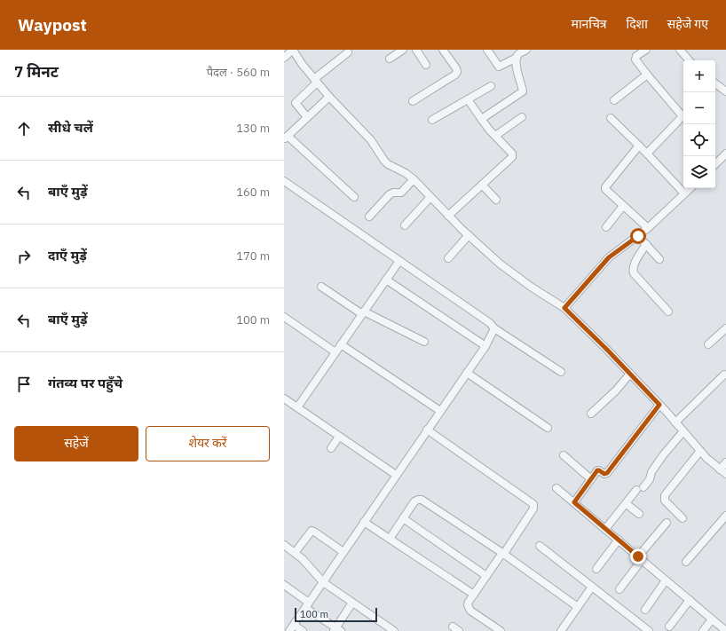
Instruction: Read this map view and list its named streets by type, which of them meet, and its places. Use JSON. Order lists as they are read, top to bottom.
{
  "scale_bar": "100 m",
  "page": {
    "header": "Waypost",
    "nav": ["मानचित्र", "दिशा", "सहेजे गए"],
    "heading": ["7 मिनट", "पैदल · 560 m"],
    "map_buttons": ["+", "−"],
    "list": [
      ["सीधे चलें", "130 m"],
      ["बाएँ मुड़ें", "160 m"],
      ["दाएँ मुड़ें", "170 m"],
      ["बाएँ मुड़ें", "100 m"],
      "गंतव्य पर पहुँचे"
    ],
    "buttons": ["सहेजें", "शेयर करें"],
    "scale": "100 m"
  }
}
